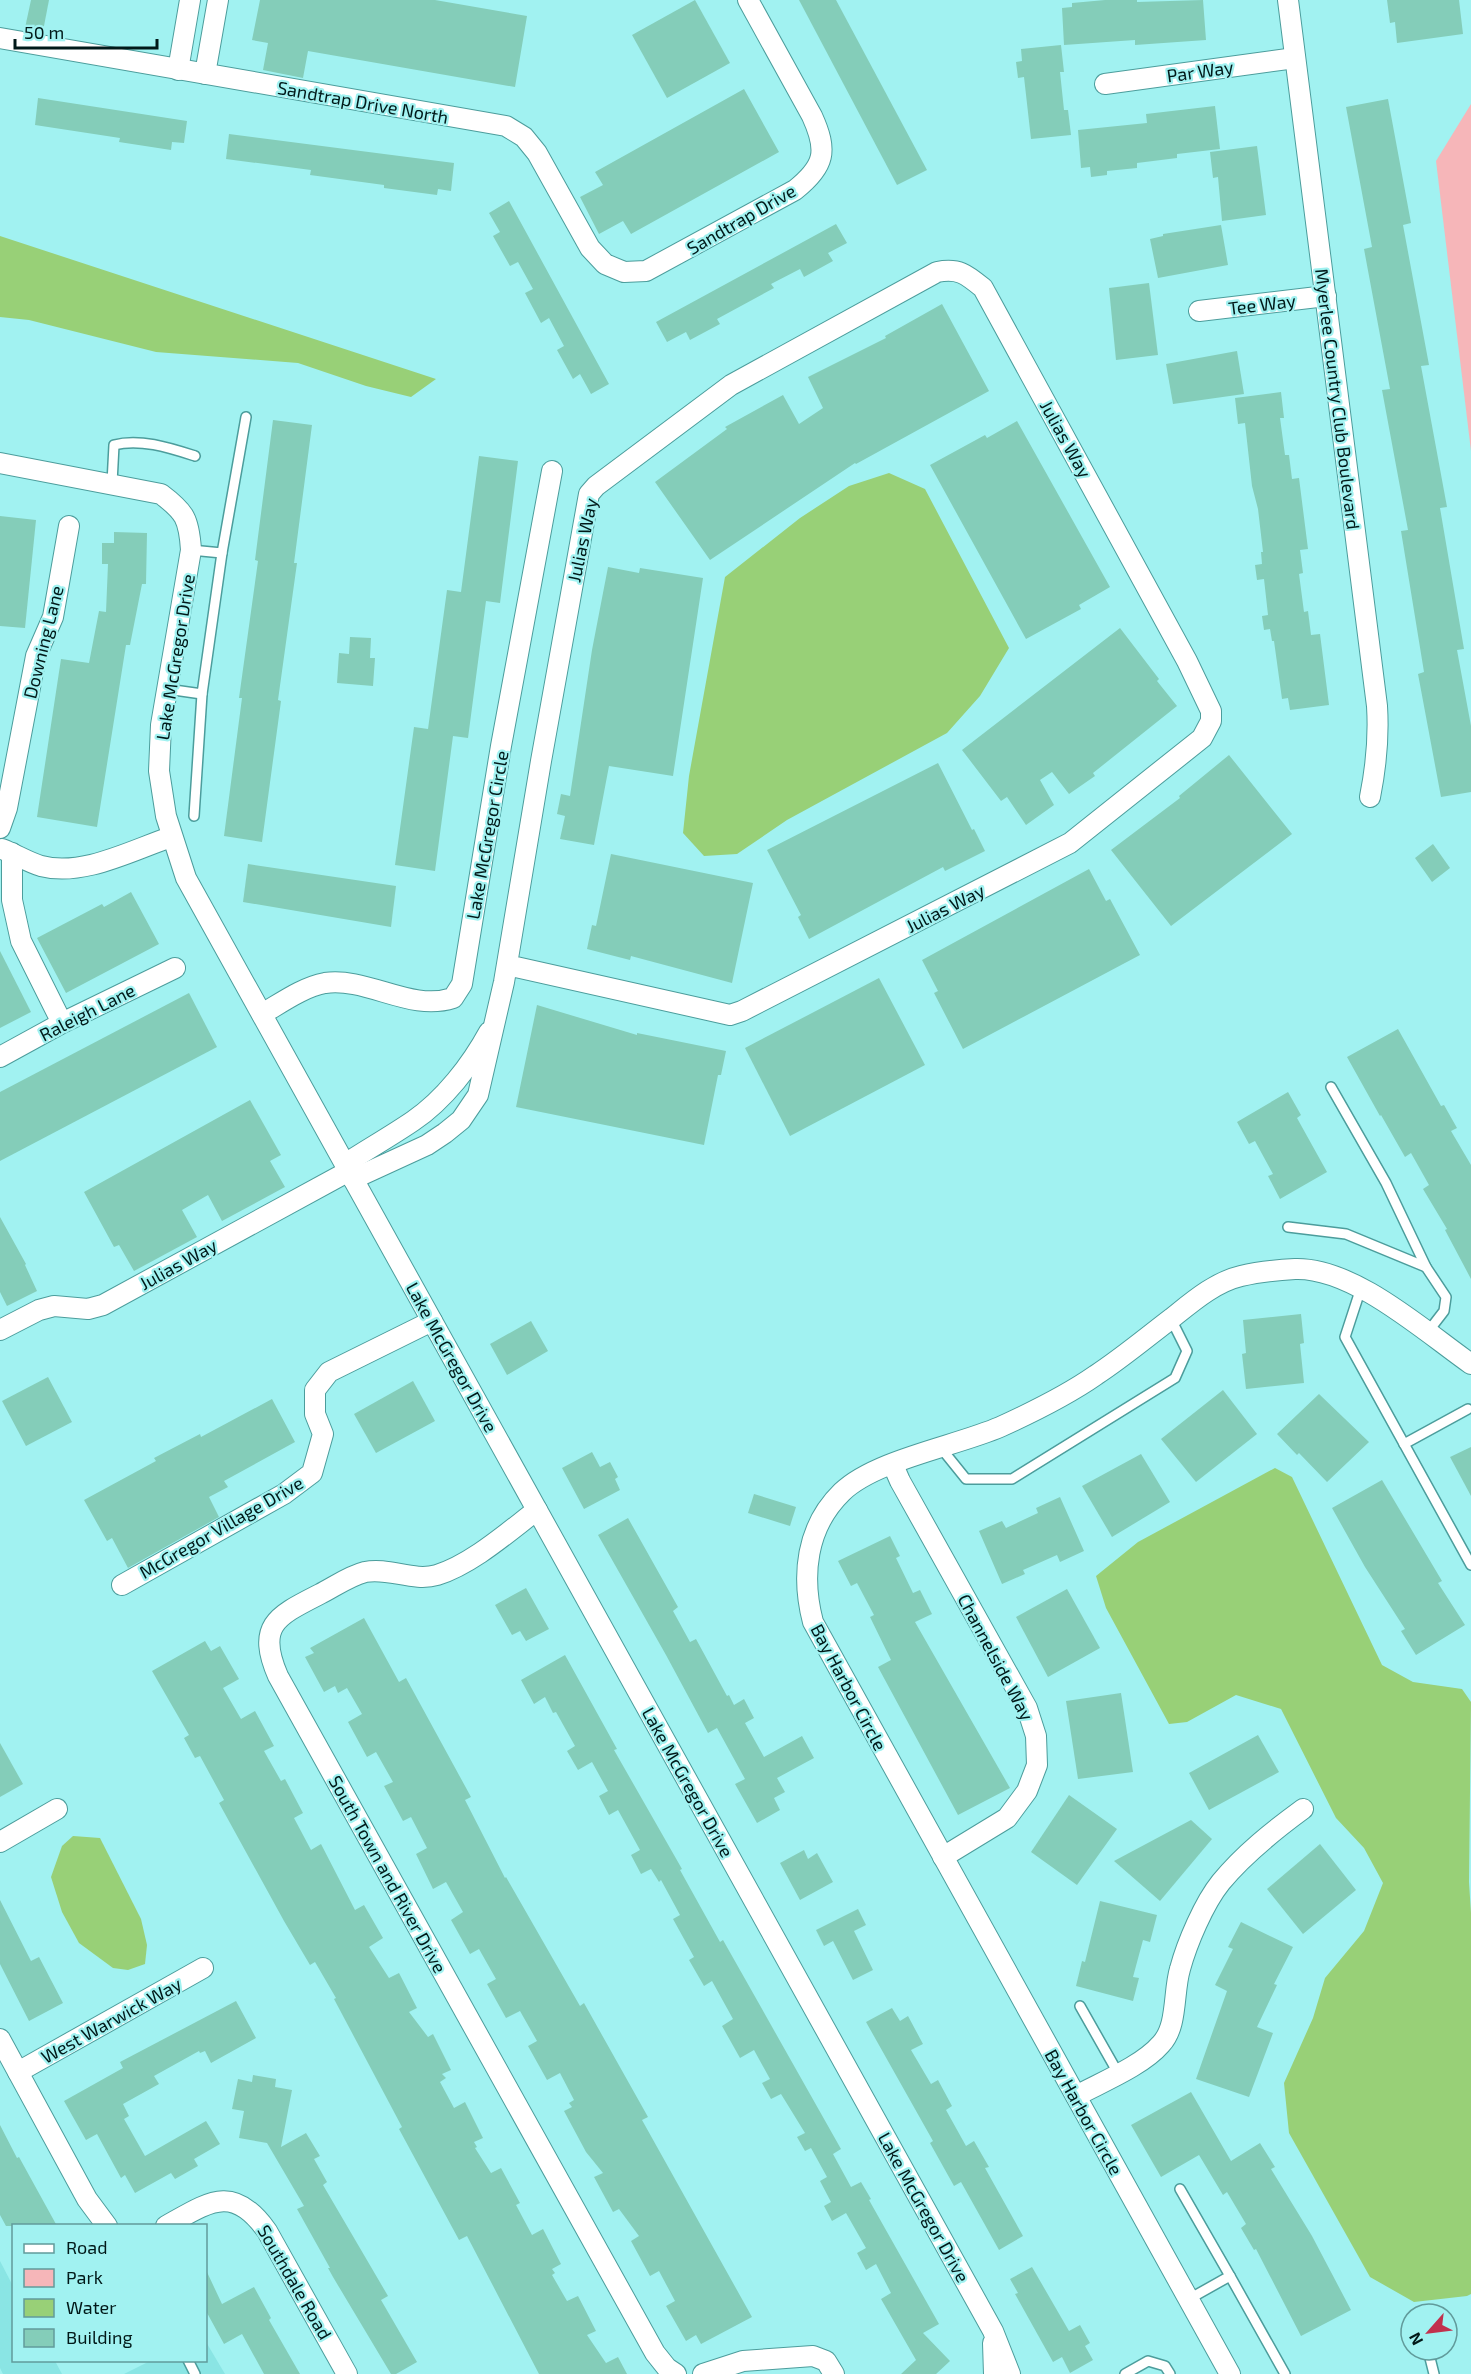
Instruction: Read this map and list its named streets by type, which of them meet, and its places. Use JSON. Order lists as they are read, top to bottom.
{
  "streets": {
    "street": [
      "Par Way",
      "Sandtrap Drive North",
      "Sandtrap Drive",
      "Tee Way",
      "Myerlee Country Club Boulevard",
      "Julias Way",
      "Downing Lane",
      "Lake McGregor Drive",
      "Lake McGregor Circle",
      "Raleigh Lane",
      "McGregor Village Drive",
      "Channelside Way",
      "Bay Harbor Circle",
      "South Town and River Drive",
      "West Warwick Way",
      "Southdale Road"
    ]
  },
  "crossings": [
    ["Par Way", "Myerlee Country Club Boulevard"],
    ["Sandtrap Drive North", "Sandtrap Drive"],
    ["Tee Way", "Myerlee Country Club Boulevard"],
    ["Julias Way", "Lake McGregor Drive"],
    ["Lake McGregor Drive", "Lake McGregor Circle"],
    ["Lake McGregor Drive", "McGregor Village Drive"],
    ["Lake McGregor Drive", "South Town and River Drive"],
    ["Channelside Way", "Bay Harbor Circle"]
  ],
  "legend": [
    "Road",
    "Park",
    "Water",
    "Building"
  ],
  "scale_bar": "50 m",
  "north": "bottom left"
}
